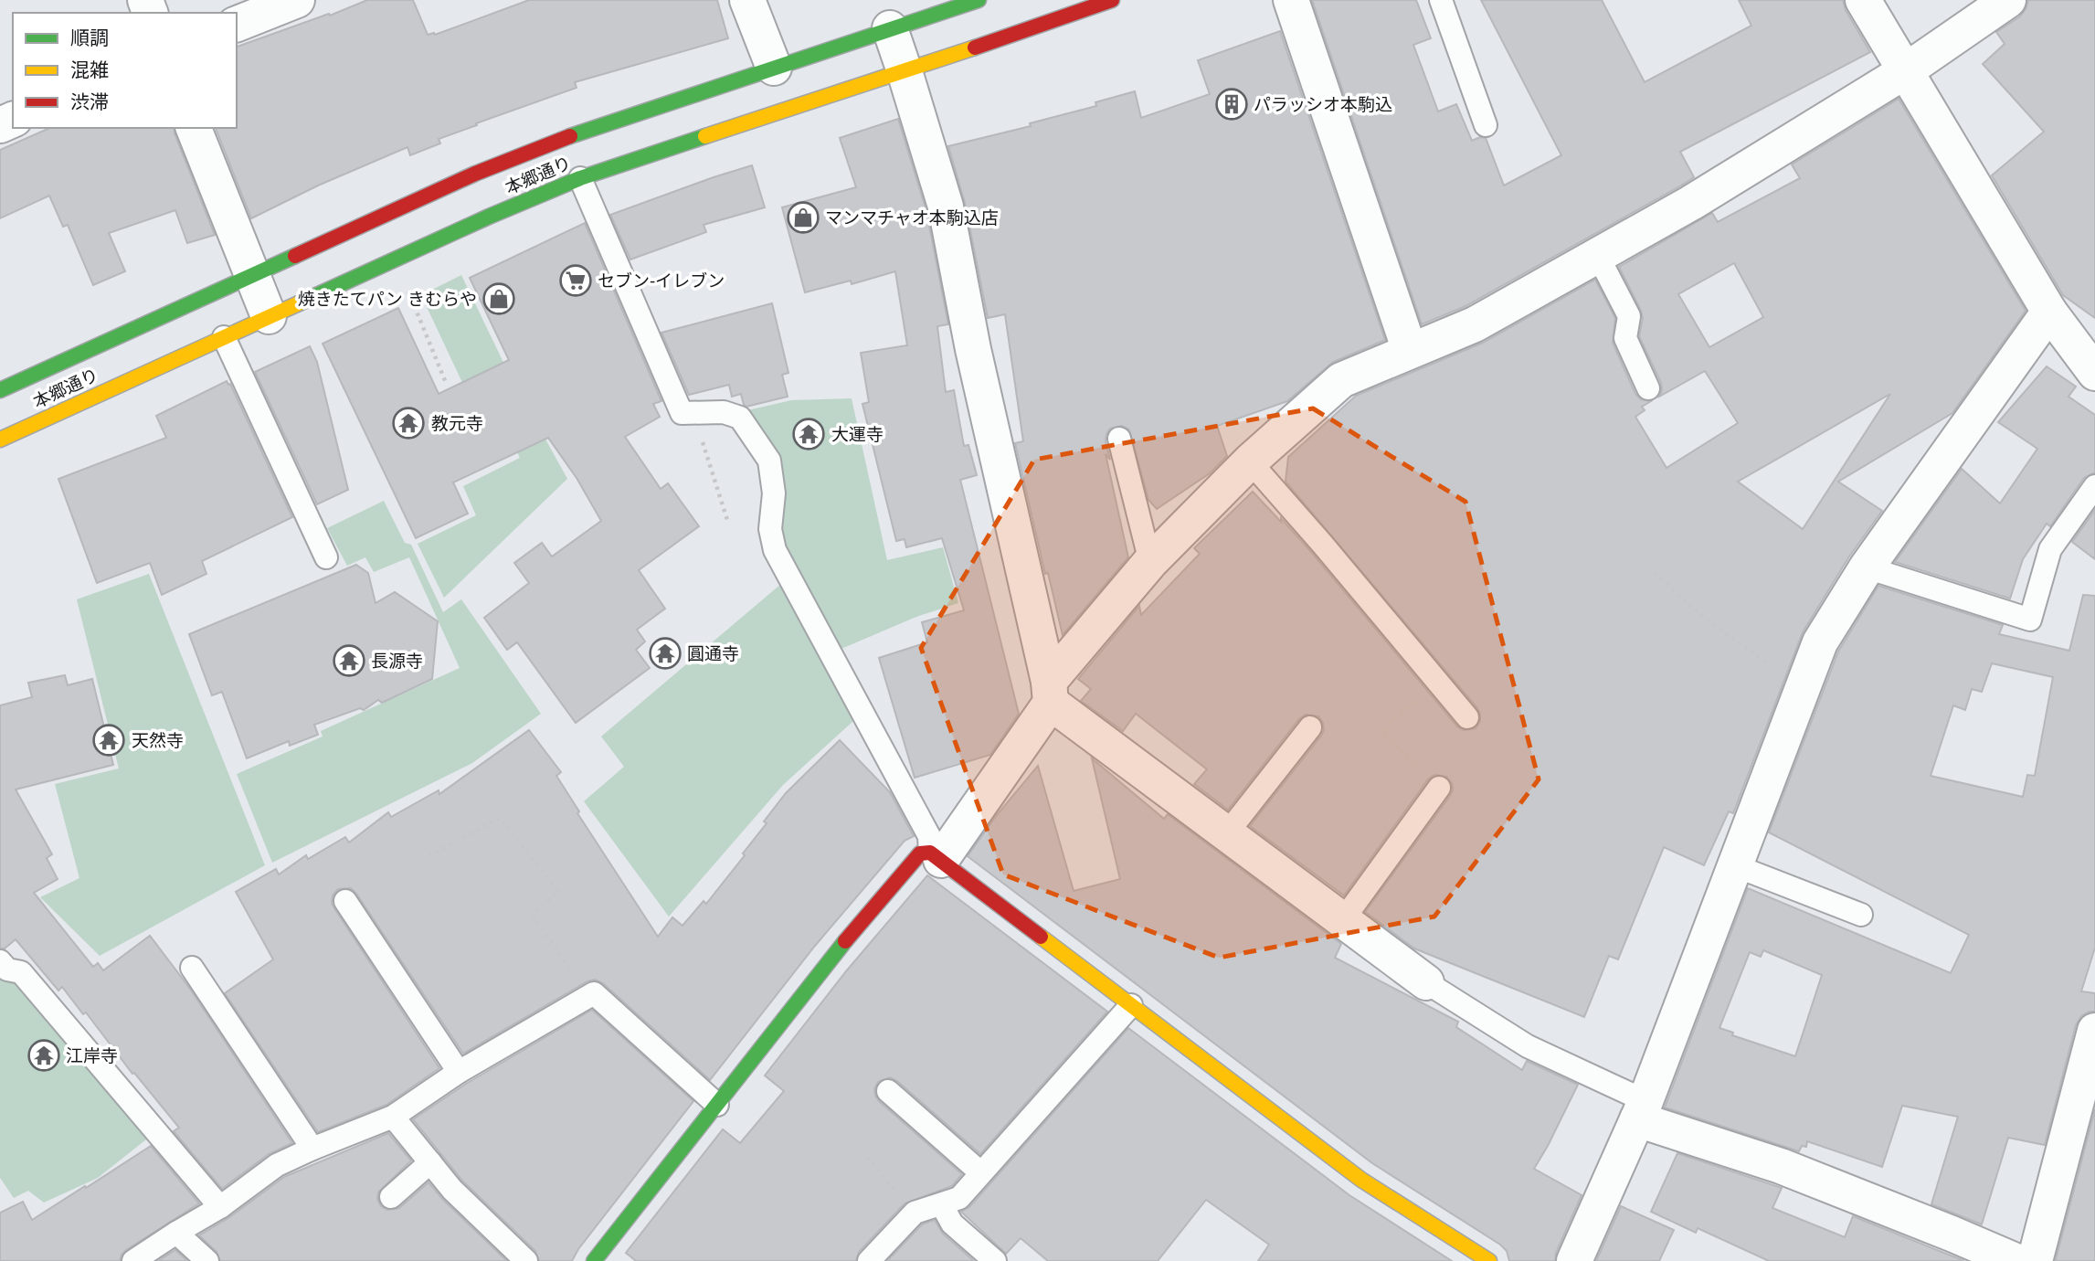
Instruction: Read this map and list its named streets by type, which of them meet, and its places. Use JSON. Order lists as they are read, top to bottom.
{
  "streets": {
    "main road": ["本郷通り"]
  },
  "places": {
    "building": ["パラッシオ本駒込"],
    "shop": ["マンマチャオ本駒込店", "焼きたてパン きむらや"],
    "supermarket": ["セブン-イレブン"],
    "temple": [
      "教元寺",
      "大運寺",
      "圓通寺",
      "長源寺",
      "天然寺",
      "江岸寺"
    ]
  },
  "legend": ["順調", "混雑", "渋滞"]
}
